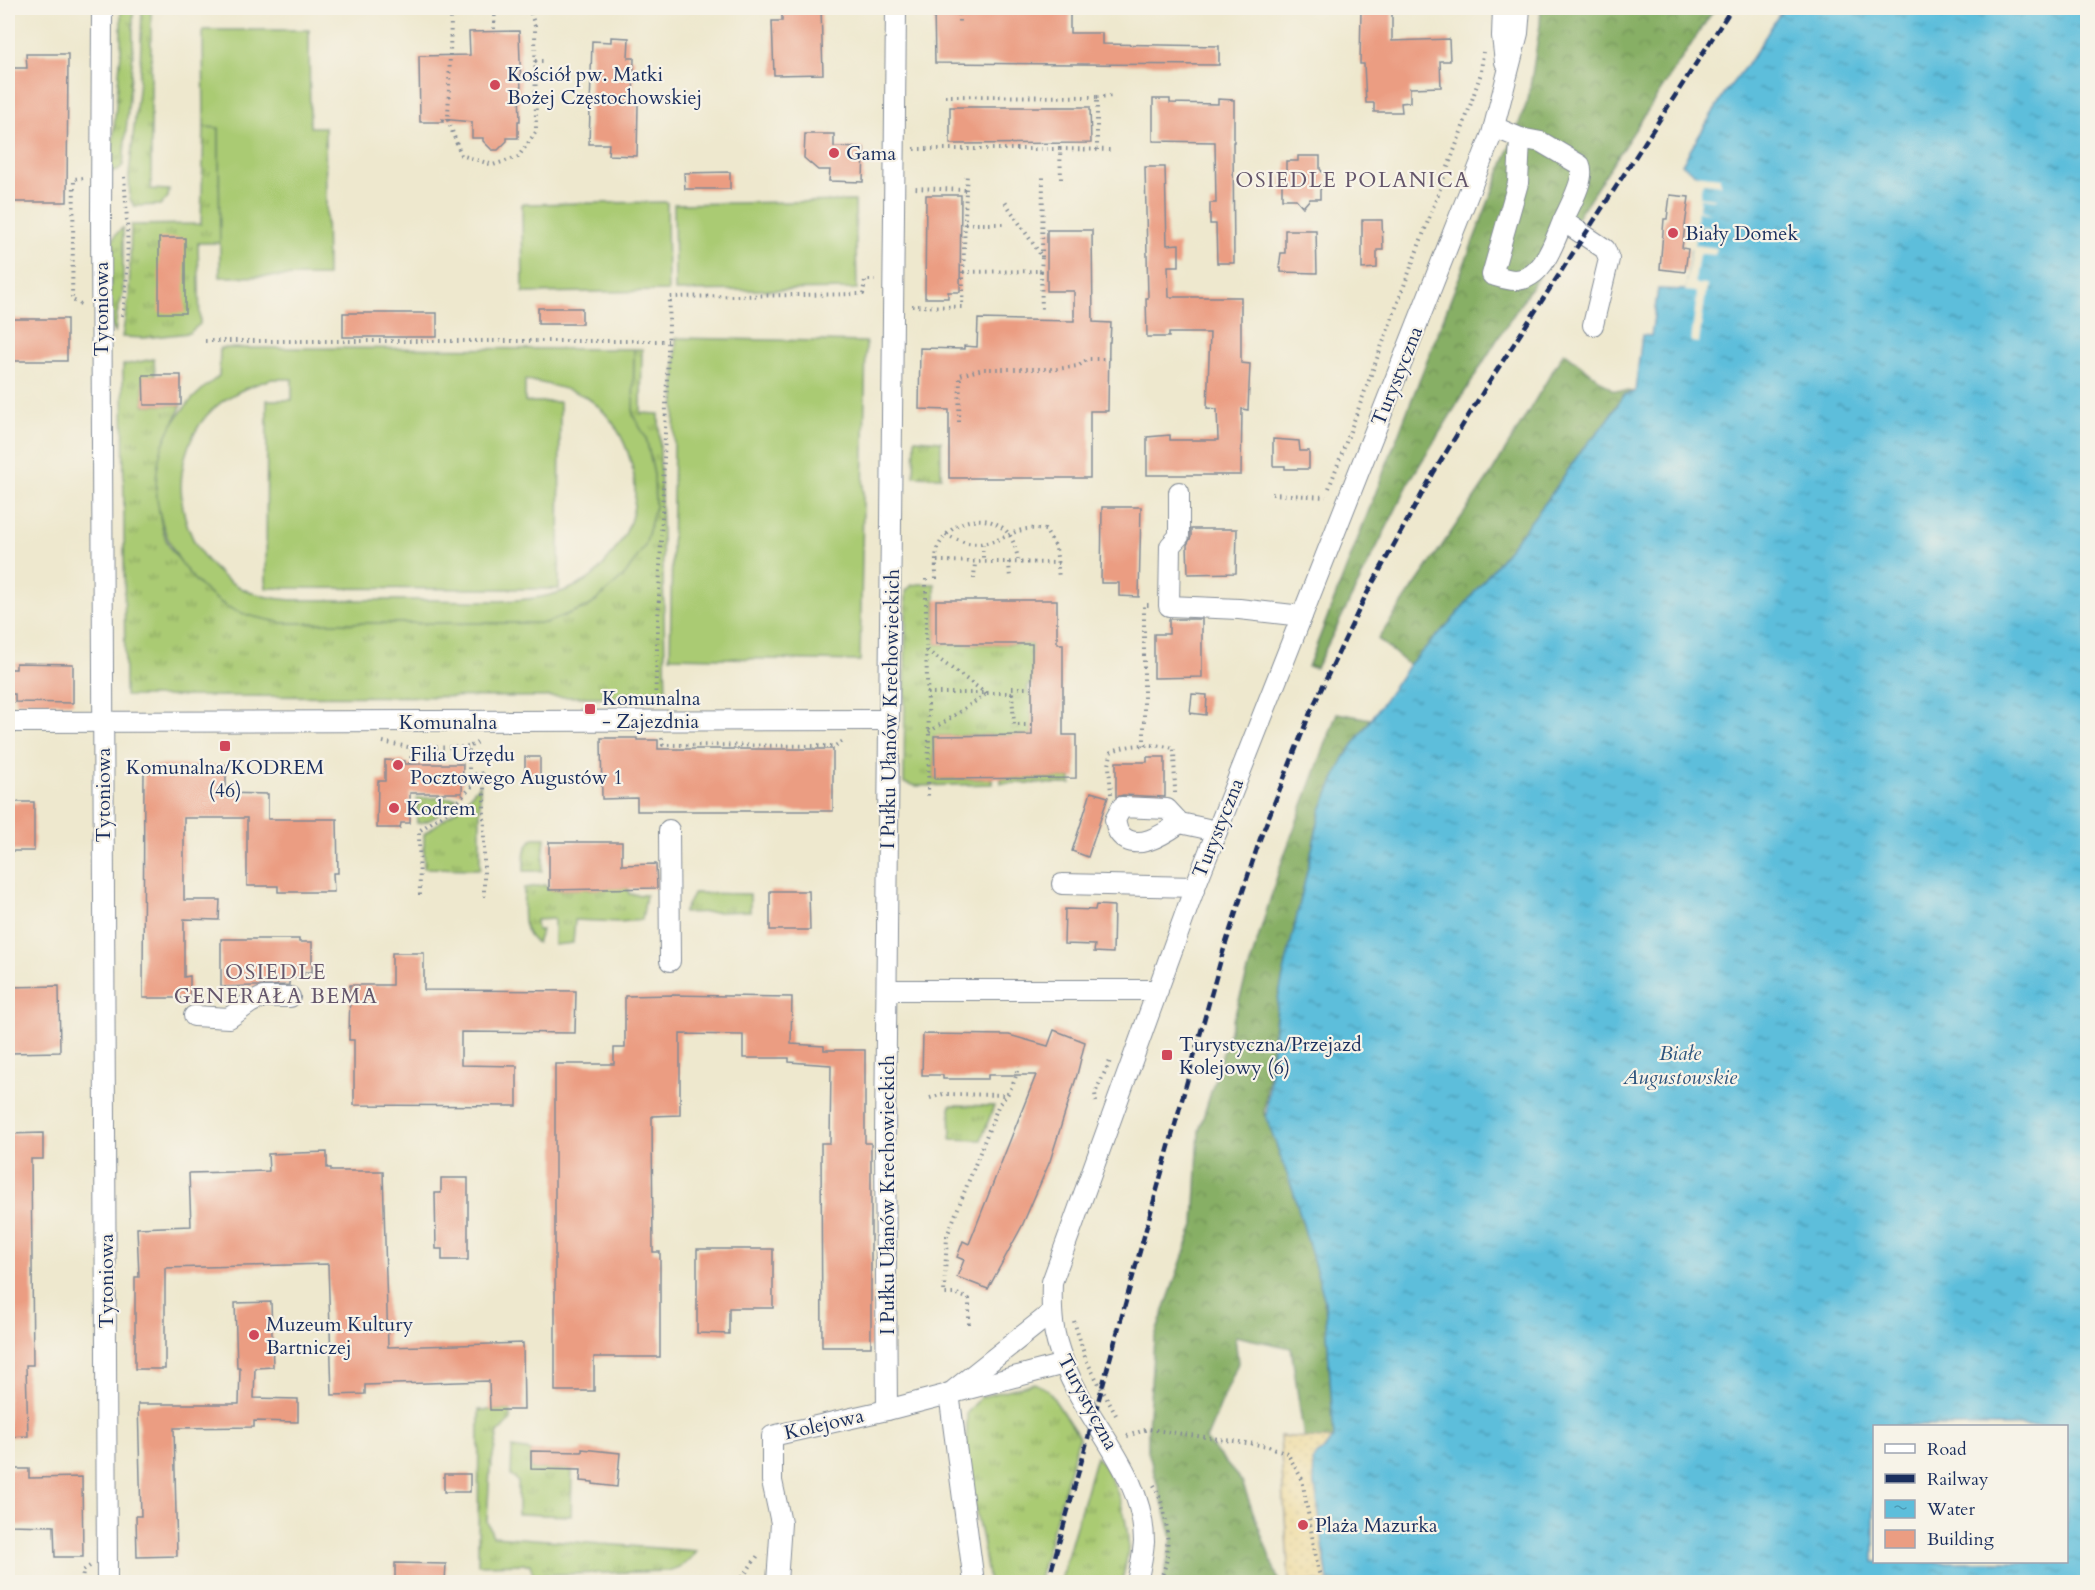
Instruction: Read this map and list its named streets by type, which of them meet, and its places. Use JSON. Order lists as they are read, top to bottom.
{
  "streets": {
    "street": [
      "Tytoniowa",
      "Turystyczna",
      "I Pułku Ułanów Krechowieckich",
      "Komunalna",
      "Kolejowa"
    ]
  },
  "crossings": [
    ["Tytoniowa", "Komunalna"],
    ["Turystyczna", "Kolejowa"],
    ["I Pułku Ułanów Krechowieckich", "Komunalna"],
    ["I Pułku Ułanów Krechowieckich", "Kolejowa"]
  ],
  "districts": ["OSIEDLE POLANICA", "OSIEDLE GENERAŁA BEMA"],
  "water": ["Białe Augustowskie"],
  "places": {
    "other": [
      "Kościół pw. Matki Bożej Częstochowskiej",
      "Gama",
      "Biały Domek",
      "Filia Urzędu Pocztowego Augustów 1",
      "Kodrem",
      "Muzeum Kultury Bartniczej",
      "Plaża Mazurka"
    ],
    "transit": ["Komunalna - Zajezdnia", "Komunalna/KODREM (46)", "Turystyczna/Przejazd Kolejowy (6)"]
  },
  "legend": [
    "Road",
    "Railway",
    "Water",
    "Building"
  ]
}
